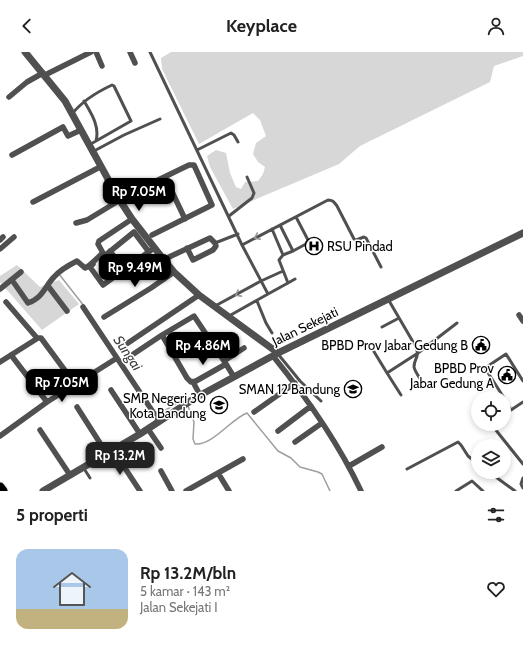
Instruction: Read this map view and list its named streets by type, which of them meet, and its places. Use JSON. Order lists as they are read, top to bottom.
{
  "streets": {
    "street": ["Jalan Sekejati"]
  },
  "water": ["Sungai"],
  "places": {
    "hospital": ["RSU Pindad"],
    "public building": ["BPBD Prov Jabar Gedung B", "BPBD Prov Jabar Gedung A"],
    "school or university": ["SMAN 12 Bandung", "SMP Negeri 30 Kota Bandung"]
  },
  "page": {
    "header": "Keyplace",
    "price": [
      "Rp 7.05M",
      "Rp 9.49M",
      "Rp 4.86M",
      "Rp 7.05M",
      "Rp 13.2M"
    ],
    "heading": "5 properti",
    "list": [
      {
        "name": "Rp 13.2M/bln",
        "note": "5 kamar · 143 m² · Jalan Sekejati I"
      }
    ]
  }
}
